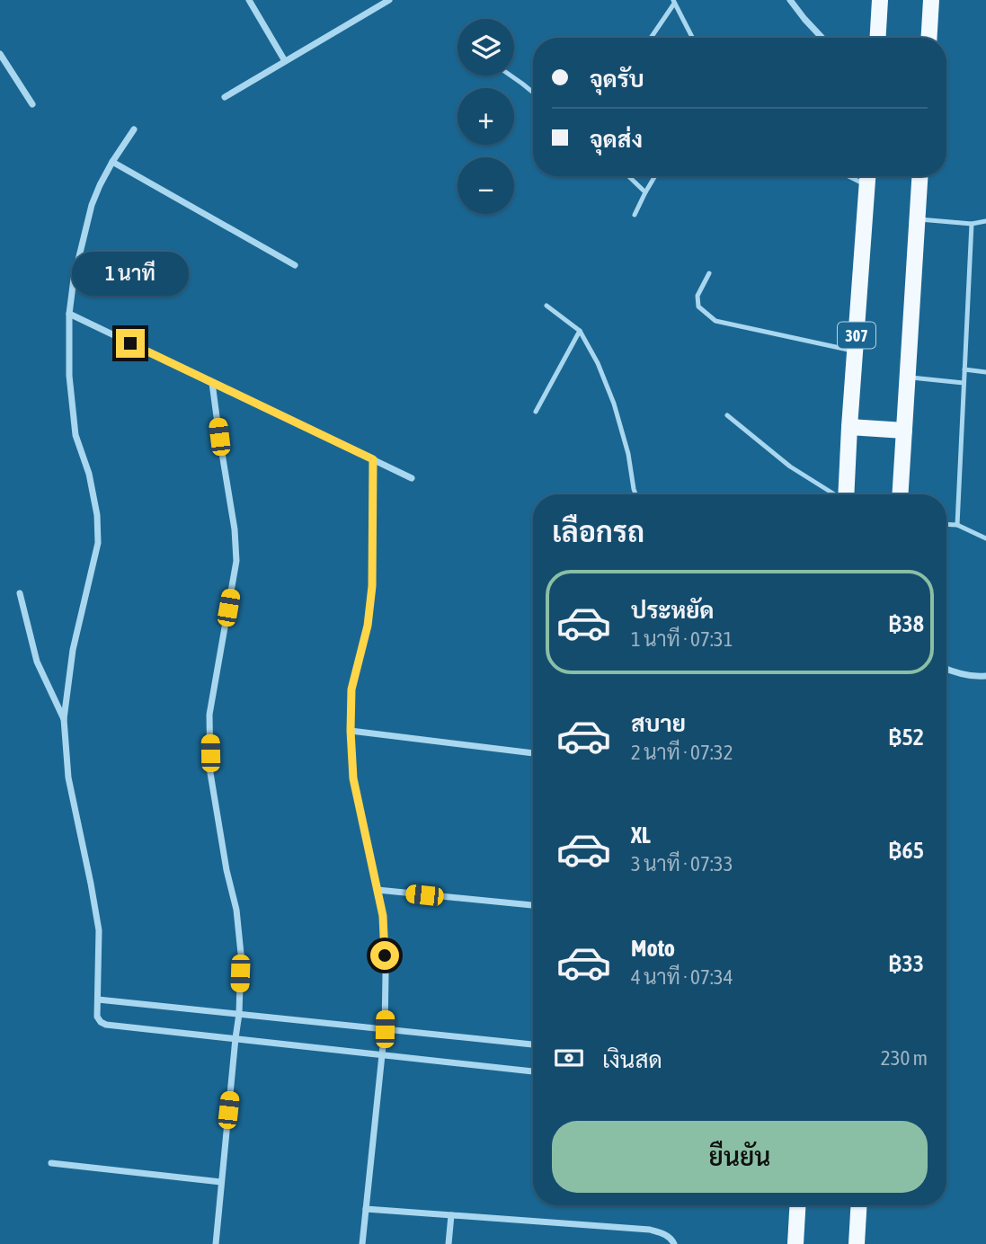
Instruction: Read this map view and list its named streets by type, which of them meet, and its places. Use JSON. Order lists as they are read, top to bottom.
{
  "streets": {
    "main road": ["307"]
  },
  "page": {
    "map_buttons": ["+", "−"],
    "banner": ["จุดรับ", "จุดส่ง"],
    "bubble": "1 นาที",
    "heading": "เลือกรถ",
    "list": [
      {
        "name": "ประหยัด",
        "note": "1 นาที · 07:31",
        "value": "฿38"
      },
      {
        "name": "สบาย",
        "note": "2 นาที · 07:32",
        "value": "฿52"
      },
      {
        "name": "XL",
        "note": "3 นาที · 07:33",
        "value": "฿65"
      },
      {
        "name": "Moto",
        "note": "4 นาที · 07:34",
        "value": "฿33"
      }
    ],
    "pay": ["เงินสด", "230 m"],
    "buttons": "ยืนยัน"
  }
}
